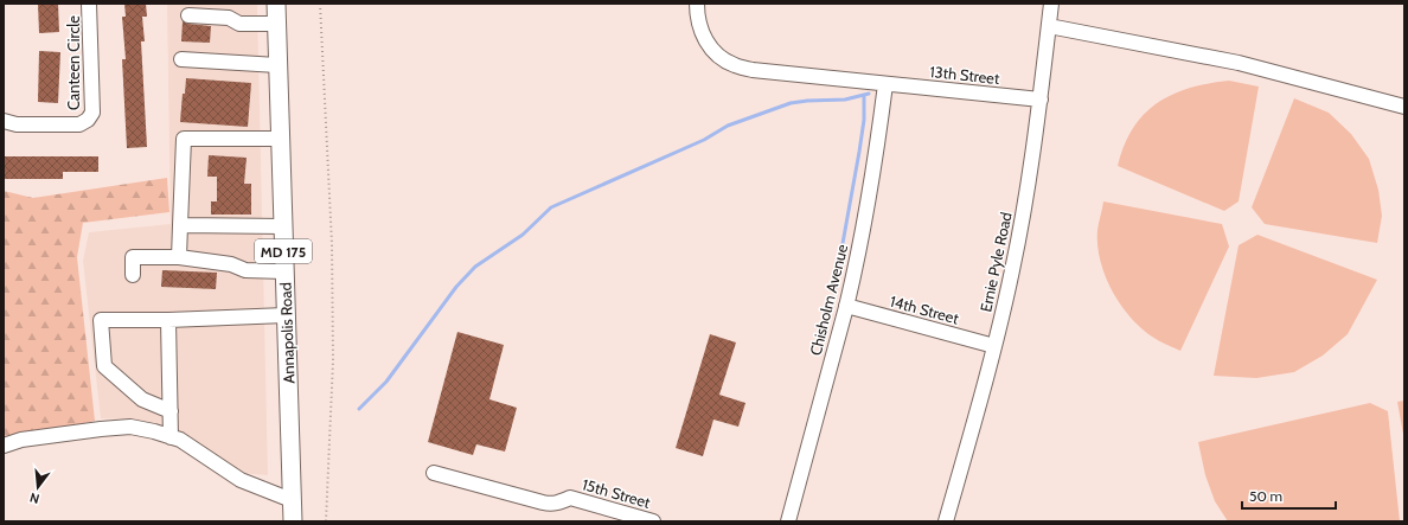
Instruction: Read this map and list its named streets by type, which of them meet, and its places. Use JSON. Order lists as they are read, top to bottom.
{
  "streets": {
    "main road": ["MD 175", "Annapolis Road"],
    "street": [
      "Canteen Circle",
      "13th Street",
      "Ernie Pyle Road",
      "Chisholm Avenue",
      "14th Street",
      "15th Street"
    ]
  },
  "crossings": [
    ["13th Street", "Ernie Pyle Road"],
    ["13th Street", "Chisholm Avenue"],
    ["Ernie Pyle Road", "14th Street"],
    ["Chisholm Avenue", "14th Street"]
  ],
  "scale_bar": "50 m",
  "north": "bottom"
}
